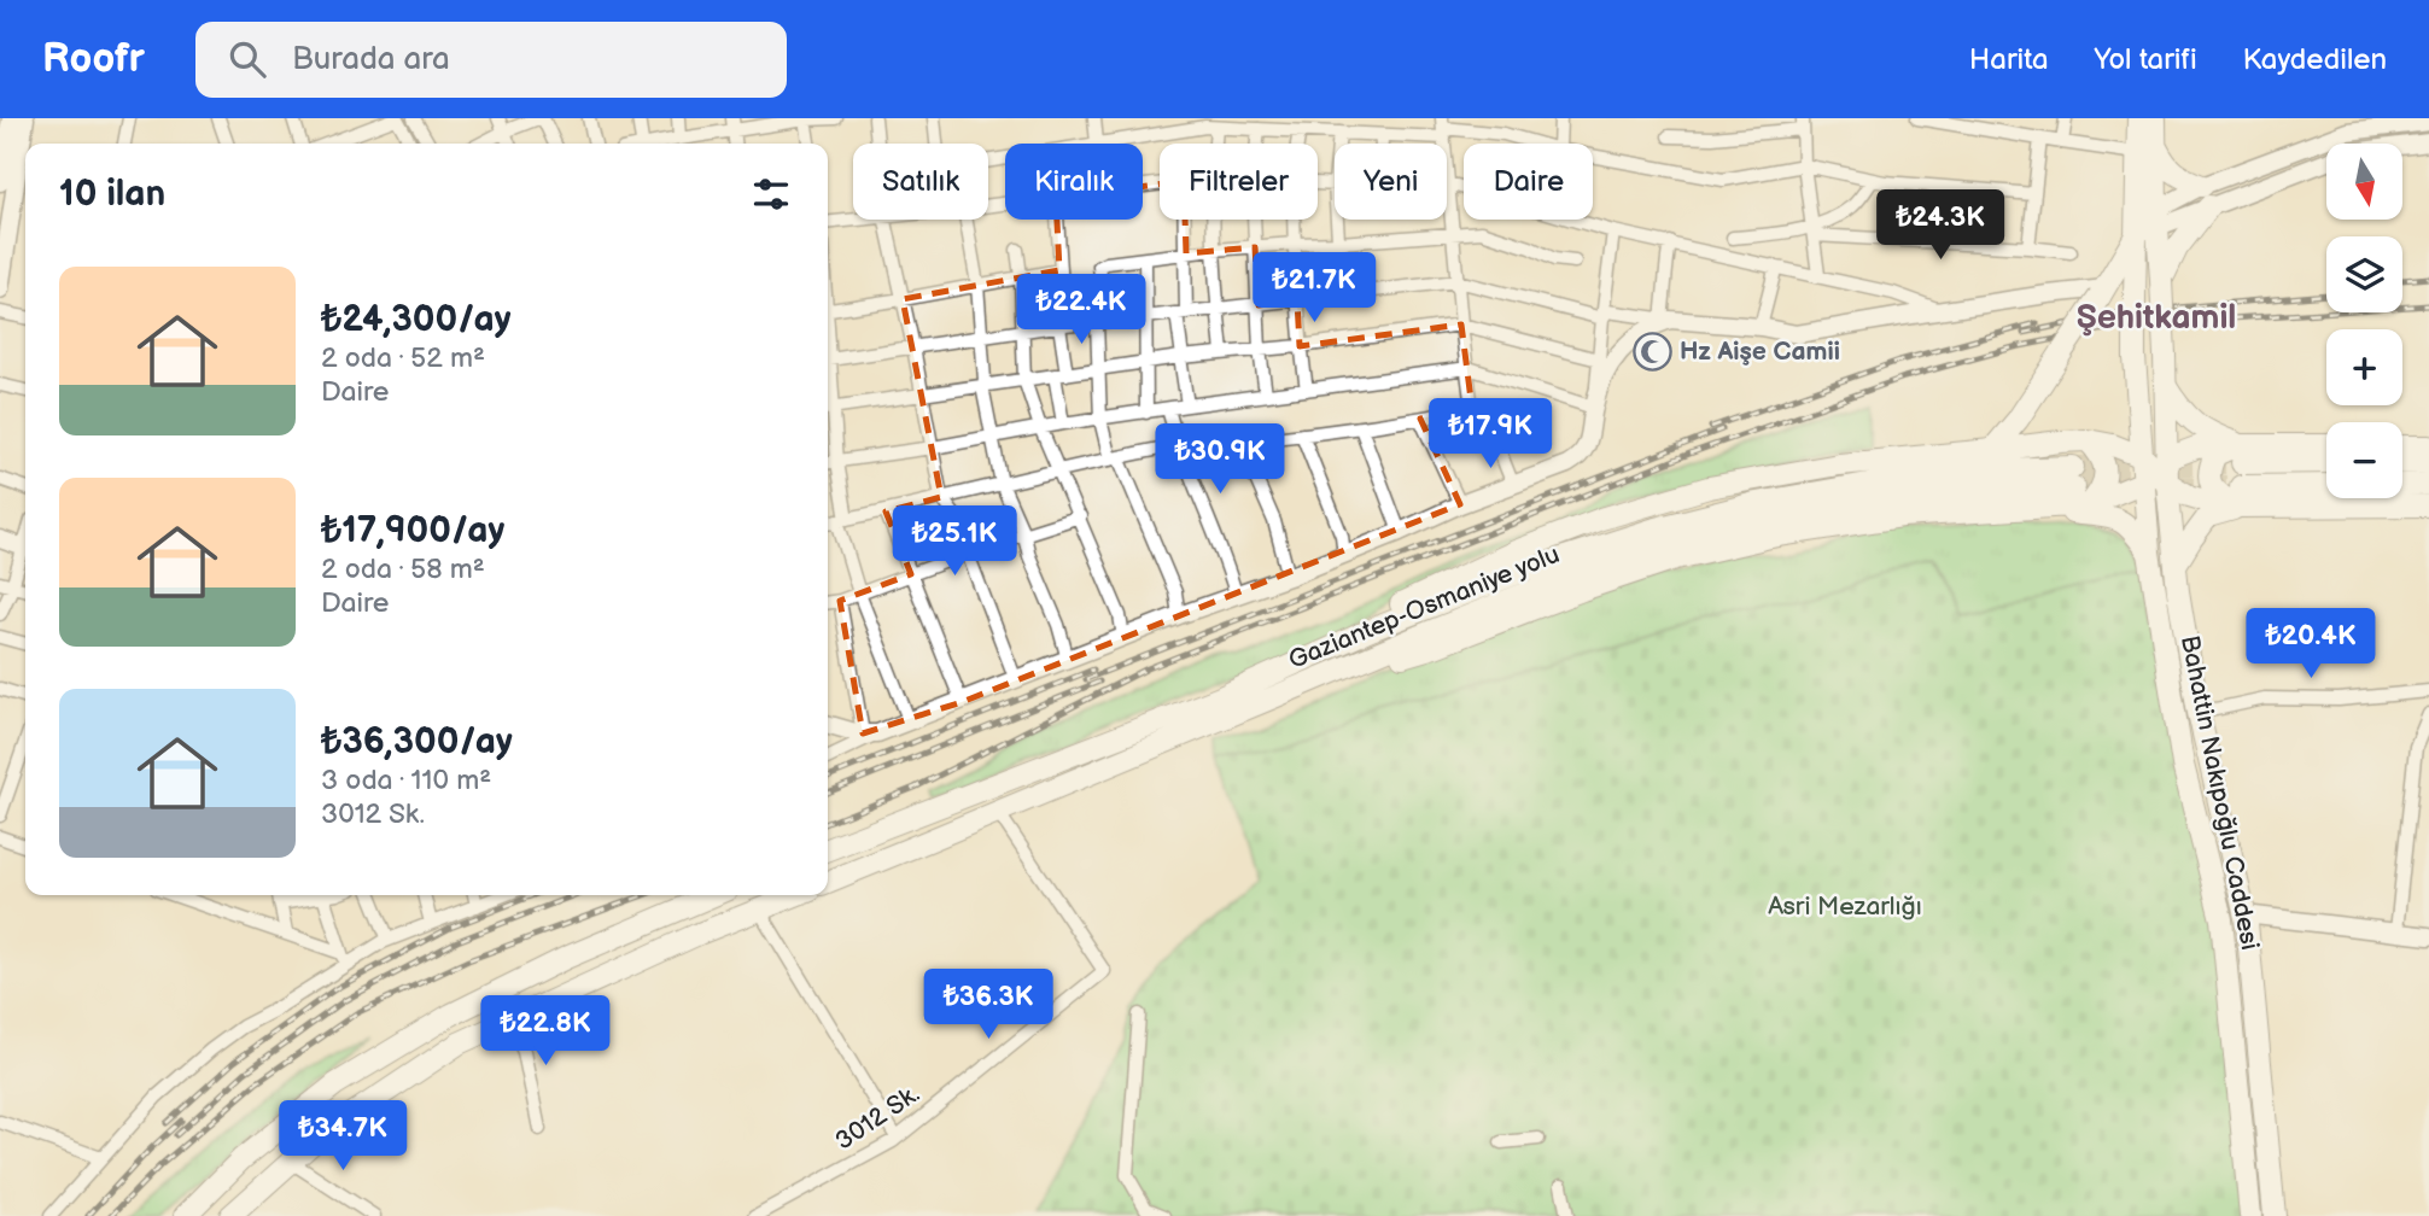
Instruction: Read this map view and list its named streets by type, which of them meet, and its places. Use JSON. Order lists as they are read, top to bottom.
{
  "streets": {
    "main road": ["Gaziantep-Osmaniye yolu", "Bahattin Nakıpoğlu Caddesi"],
    "street": ["3012 Sk."]
  },
  "crossings": [
    ["Gaziantep-Osmaniye yolu", "3012 Sk."]
  ],
  "districts": ["Şehitkamil"],
  "parks": ["Asri Mezarlığı"],
  "places": {
    "mosque": ["Hz Aişe Camii"]
  },
  "north": "bottom",
  "page": {
    "header": "Roofr",
    "search": "Burada ara",
    "nav": ["Harita", "Yol tarifi", "Kaydedilen"],
    "map_buttons": ["+", "−"],
    "chip": [
      "Satılık",
      "Kiralık",
      "Filtreler",
      "Yeni",
      "Daire"
    ],
    "heading": "10 ilan",
    "price": [
      "₺24.3K",
      "₺21.7K",
      "₺22.4K",
      "₺17.9K",
      "₺30.9K",
      "₺25.1K",
      "₺20.4K",
      "₺36.3K",
      "₺22.8K",
      "₺34.7K"
    ],
    "list": [
      {
        "name": "₺24,300/ay",
        "note": "2 oda · 52 m² · Daire"
      },
      {
        "name": "₺17,900/ay",
        "note": "2 oda · 58 m² · Daire"
      },
      {
        "name": "₺36,300/ay",
        "note": "3 oda · 110 m² · 3012 Sk."
      }
    ]
  }
}
